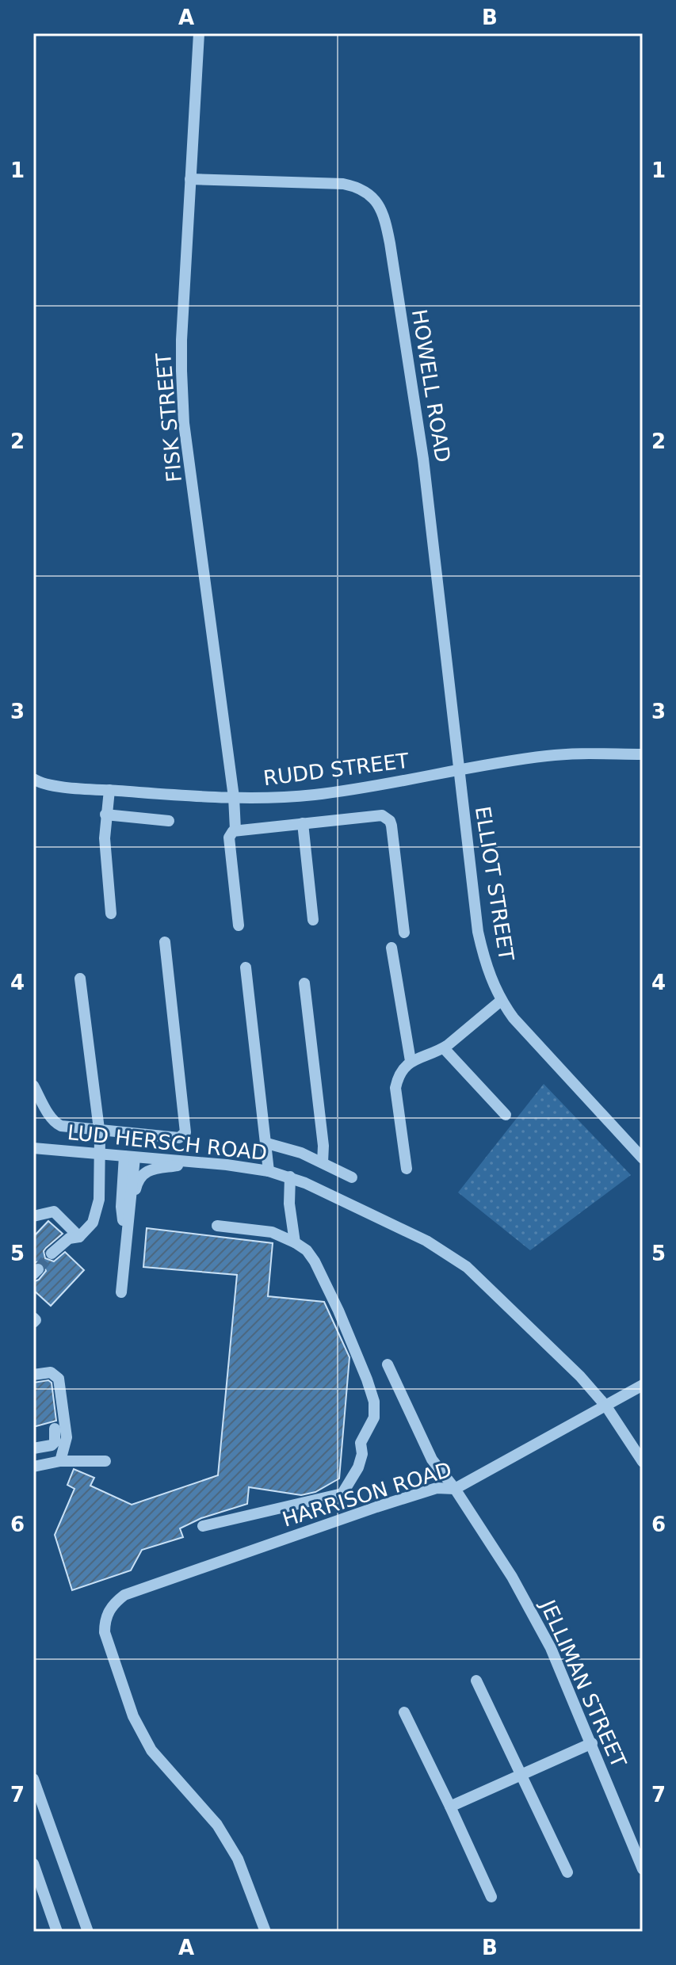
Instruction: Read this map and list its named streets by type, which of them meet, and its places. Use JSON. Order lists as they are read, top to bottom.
{
  "streets": {
    "street": [
      "HOWELL ROAD",
      "FISK STREET",
      "RUDD STREET",
      "ELLIOT STREET",
      "LUD HERSCH ROAD",
      "HARRISON ROAD",
      "JELLIMAN STREET"
    ]
  },
  "crossings": [
    ["HOWELL ROAD", "FISK STREET"],
    ["HOWELL ROAD", "RUDD STREET"],
    ["HOWELL ROAD", "ELLIOT STREET"],
    ["FISK STREET", "RUDD STREET"],
    ["RUDD STREET", "ELLIOT STREET"],
    ["LUD HERSCH ROAD", "HARRISON ROAD"],
    ["HARRISON ROAD", "JELLIMAN STREET"]
  ],
  "grid": {
    "columns": ["A", "B"],
    "rows": [
      "1",
      "2",
      "3",
      "4",
      "5",
      "6",
      "7"
    ]
  }
}
